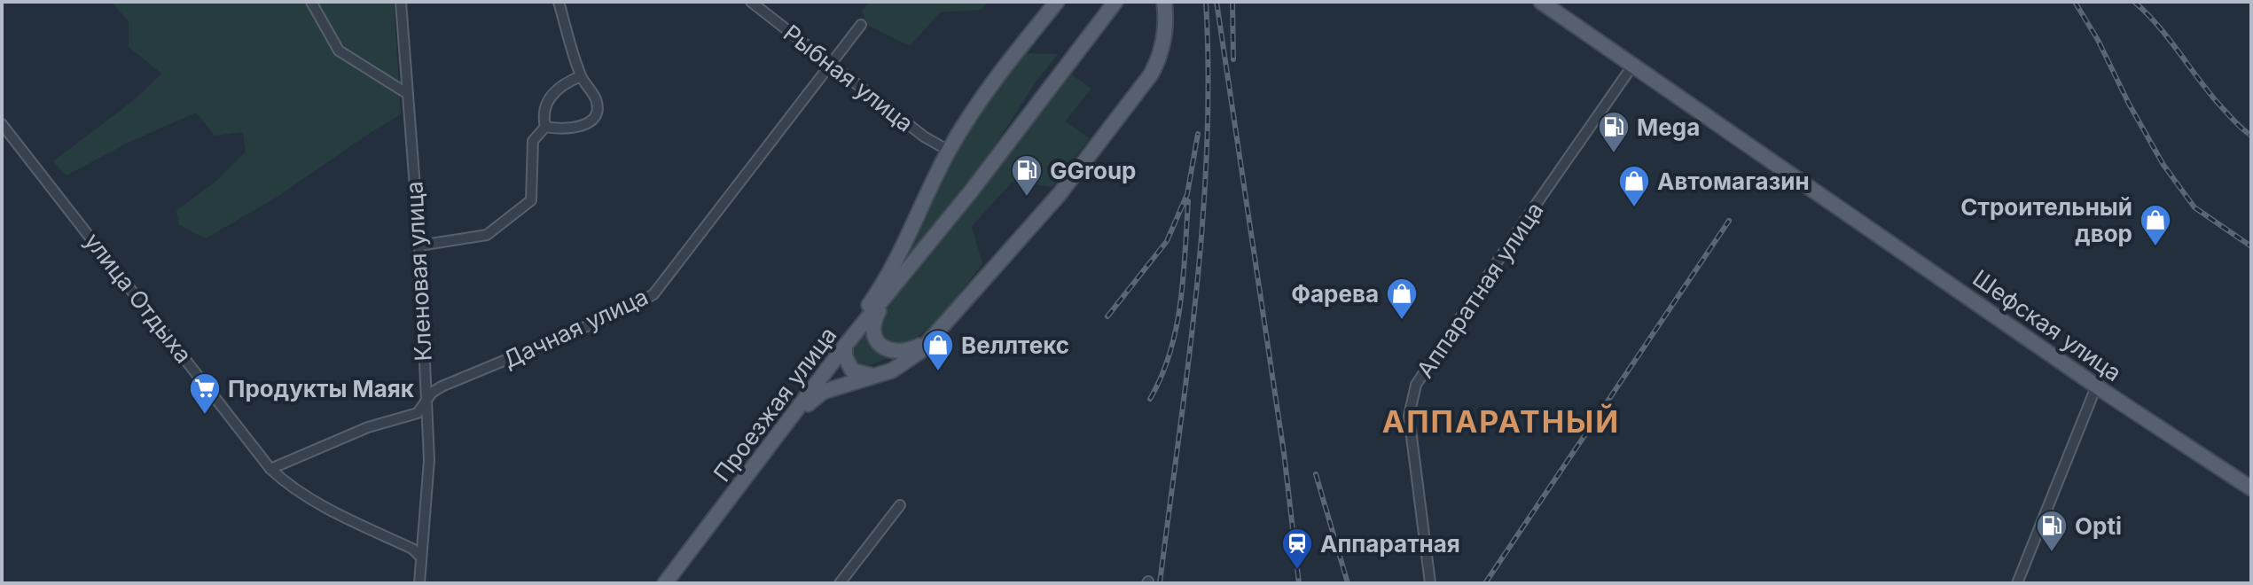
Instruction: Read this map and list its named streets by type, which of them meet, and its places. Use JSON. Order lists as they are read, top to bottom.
{
  "streets": {
    "main road": ["Шефская улица", "Проезжая улица"],
    "street": [
      "Рыбная улица",
      "Кленовая улица",
      "Аппаратная улица",
      "улица Отдыха",
      "Дачная улица"
    ]
  },
  "crossings": [
    ["Рыбная улица", "Дачная улица"],
    ["Кленовая улица", "улица Отдыха"],
    ["Кленовая улица", "Дачная улица"],
    ["Аппаратная улица", "Шефская улица"],
    ["улица Отдыха", "Дачная улица"]
  ],
  "districts": ["АППАРАТНЫЙ"],
  "places": {
    "fuel station": ["Mega", "GGroup", "Opti"],
    "shop": [
      "Автомагазин",
      "Строительный двор",
      "Фарева",
      "Веллтекс"
    ],
    "supermarket": ["Продукты Маяк"],
    "station": ["Аппаратная"]
  }
}
